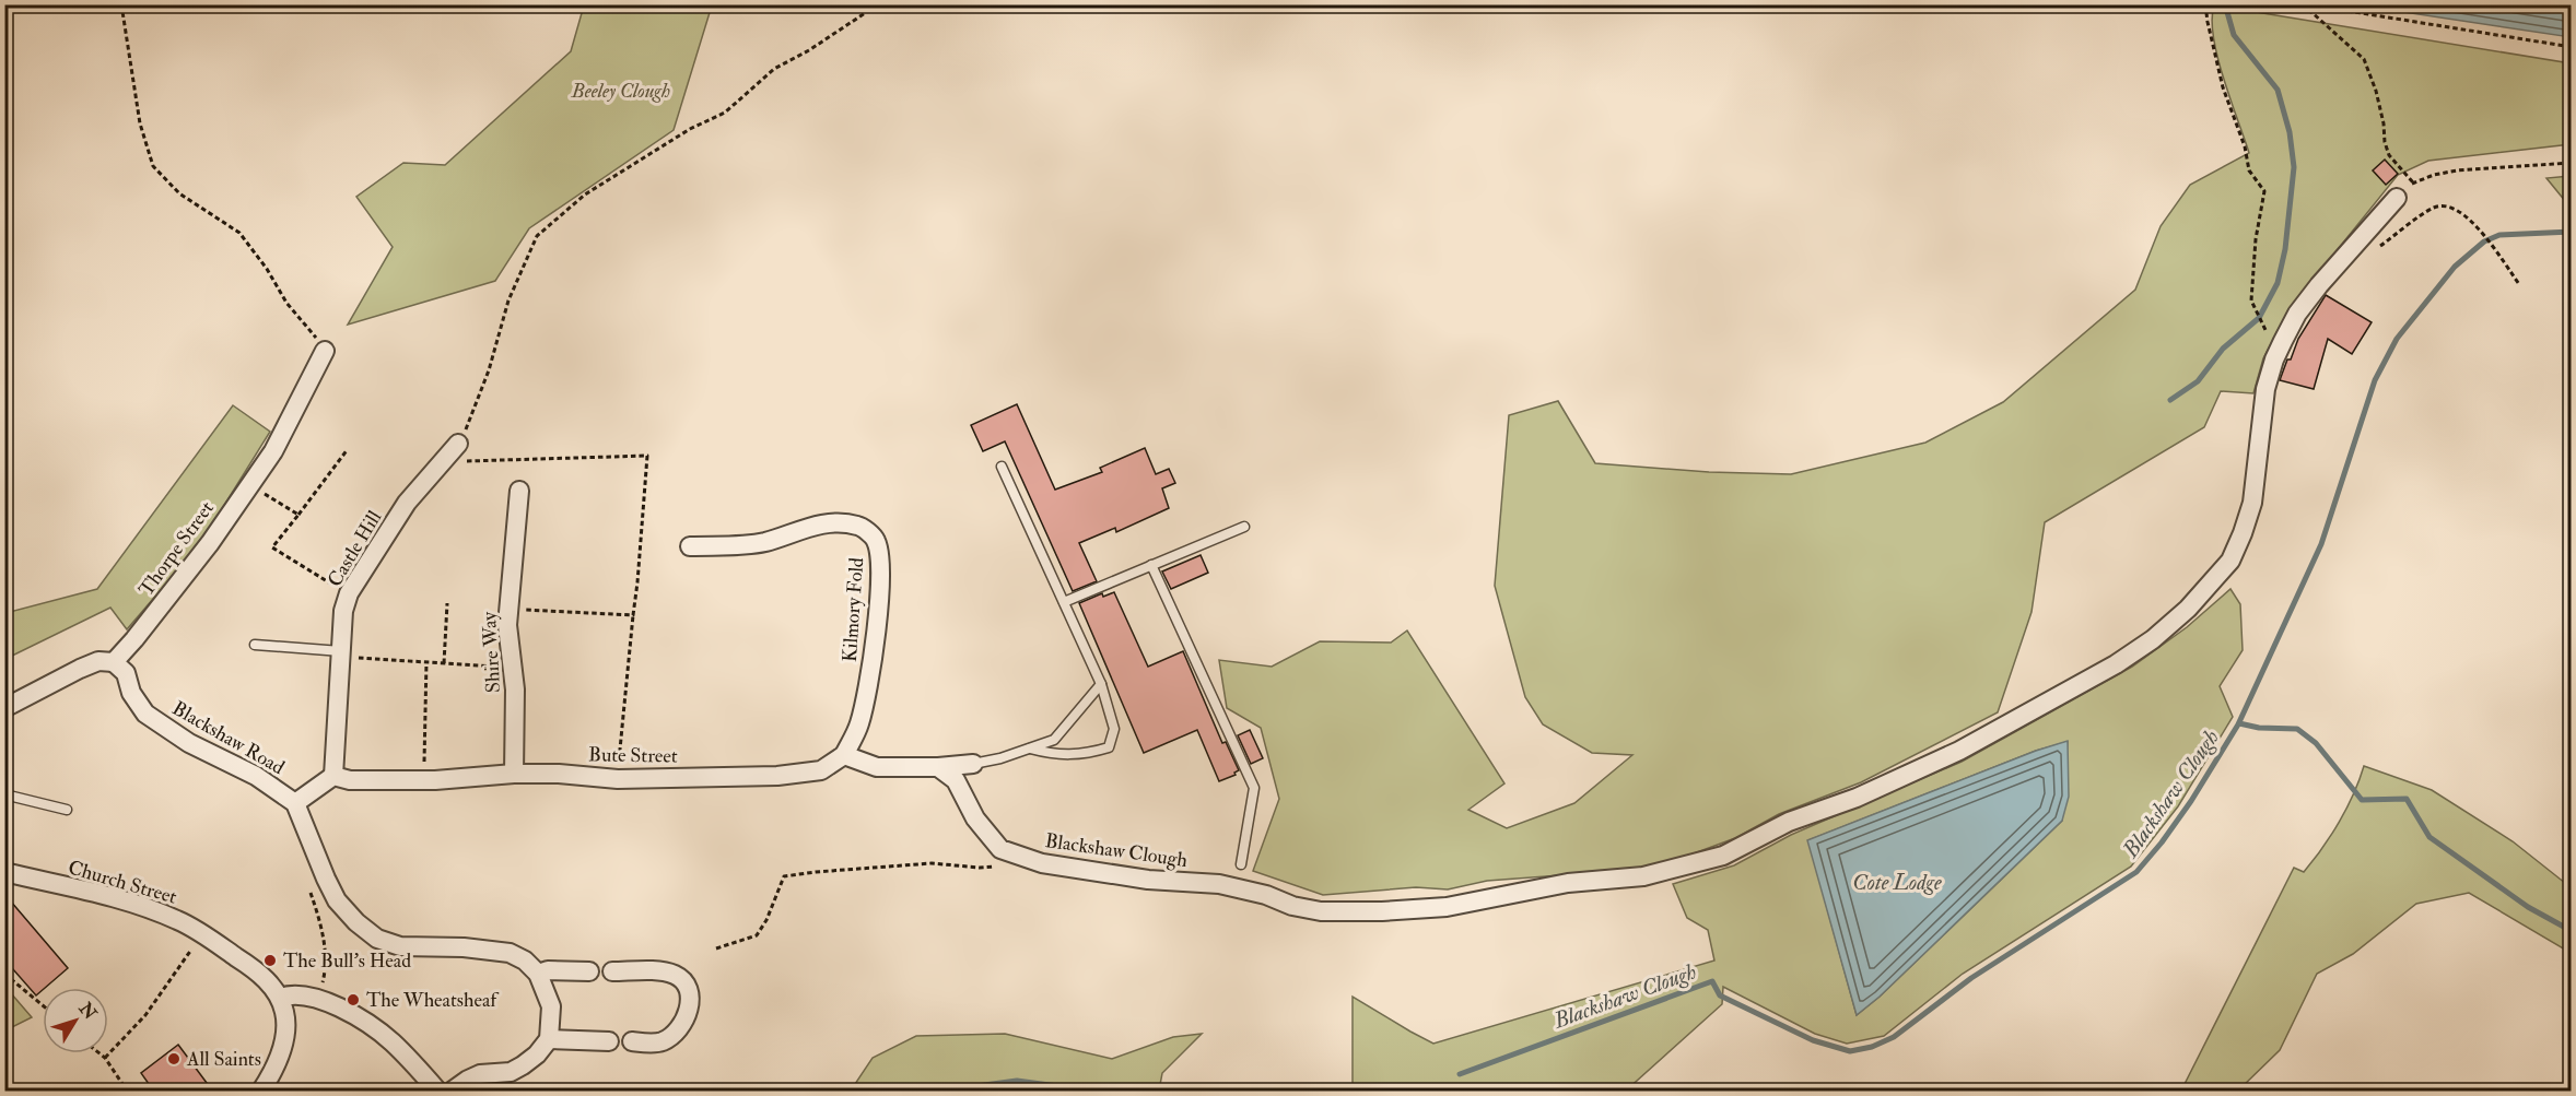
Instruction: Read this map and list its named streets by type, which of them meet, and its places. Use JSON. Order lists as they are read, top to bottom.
{
  "streets": {
    "street": [
      "Thorpe Street",
      "Castle Hill",
      "Kilmory Fold",
      "Shire Way",
      "Blackshaw Road",
      "Bute Street",
      "Blackshaw Clough",
      "Church Street"
    ]
  },
  "crossings": [
    ["Thorpe Street", "Blackshaw Road"],
    ["Castle Hill", "Bute Street"],
    ["Kilmory Fold", "Bute Street"],
    ["Shire Way", "Bute Street"]
  ],
  "water": ["Blackshaw Clough", "Cote Lodge"],
  "parks": ["Beeley Clough"],
  "places": ["The Bull's Head", "The Wheatsheaf", "All Saints"],
  "north": "top right"
}
